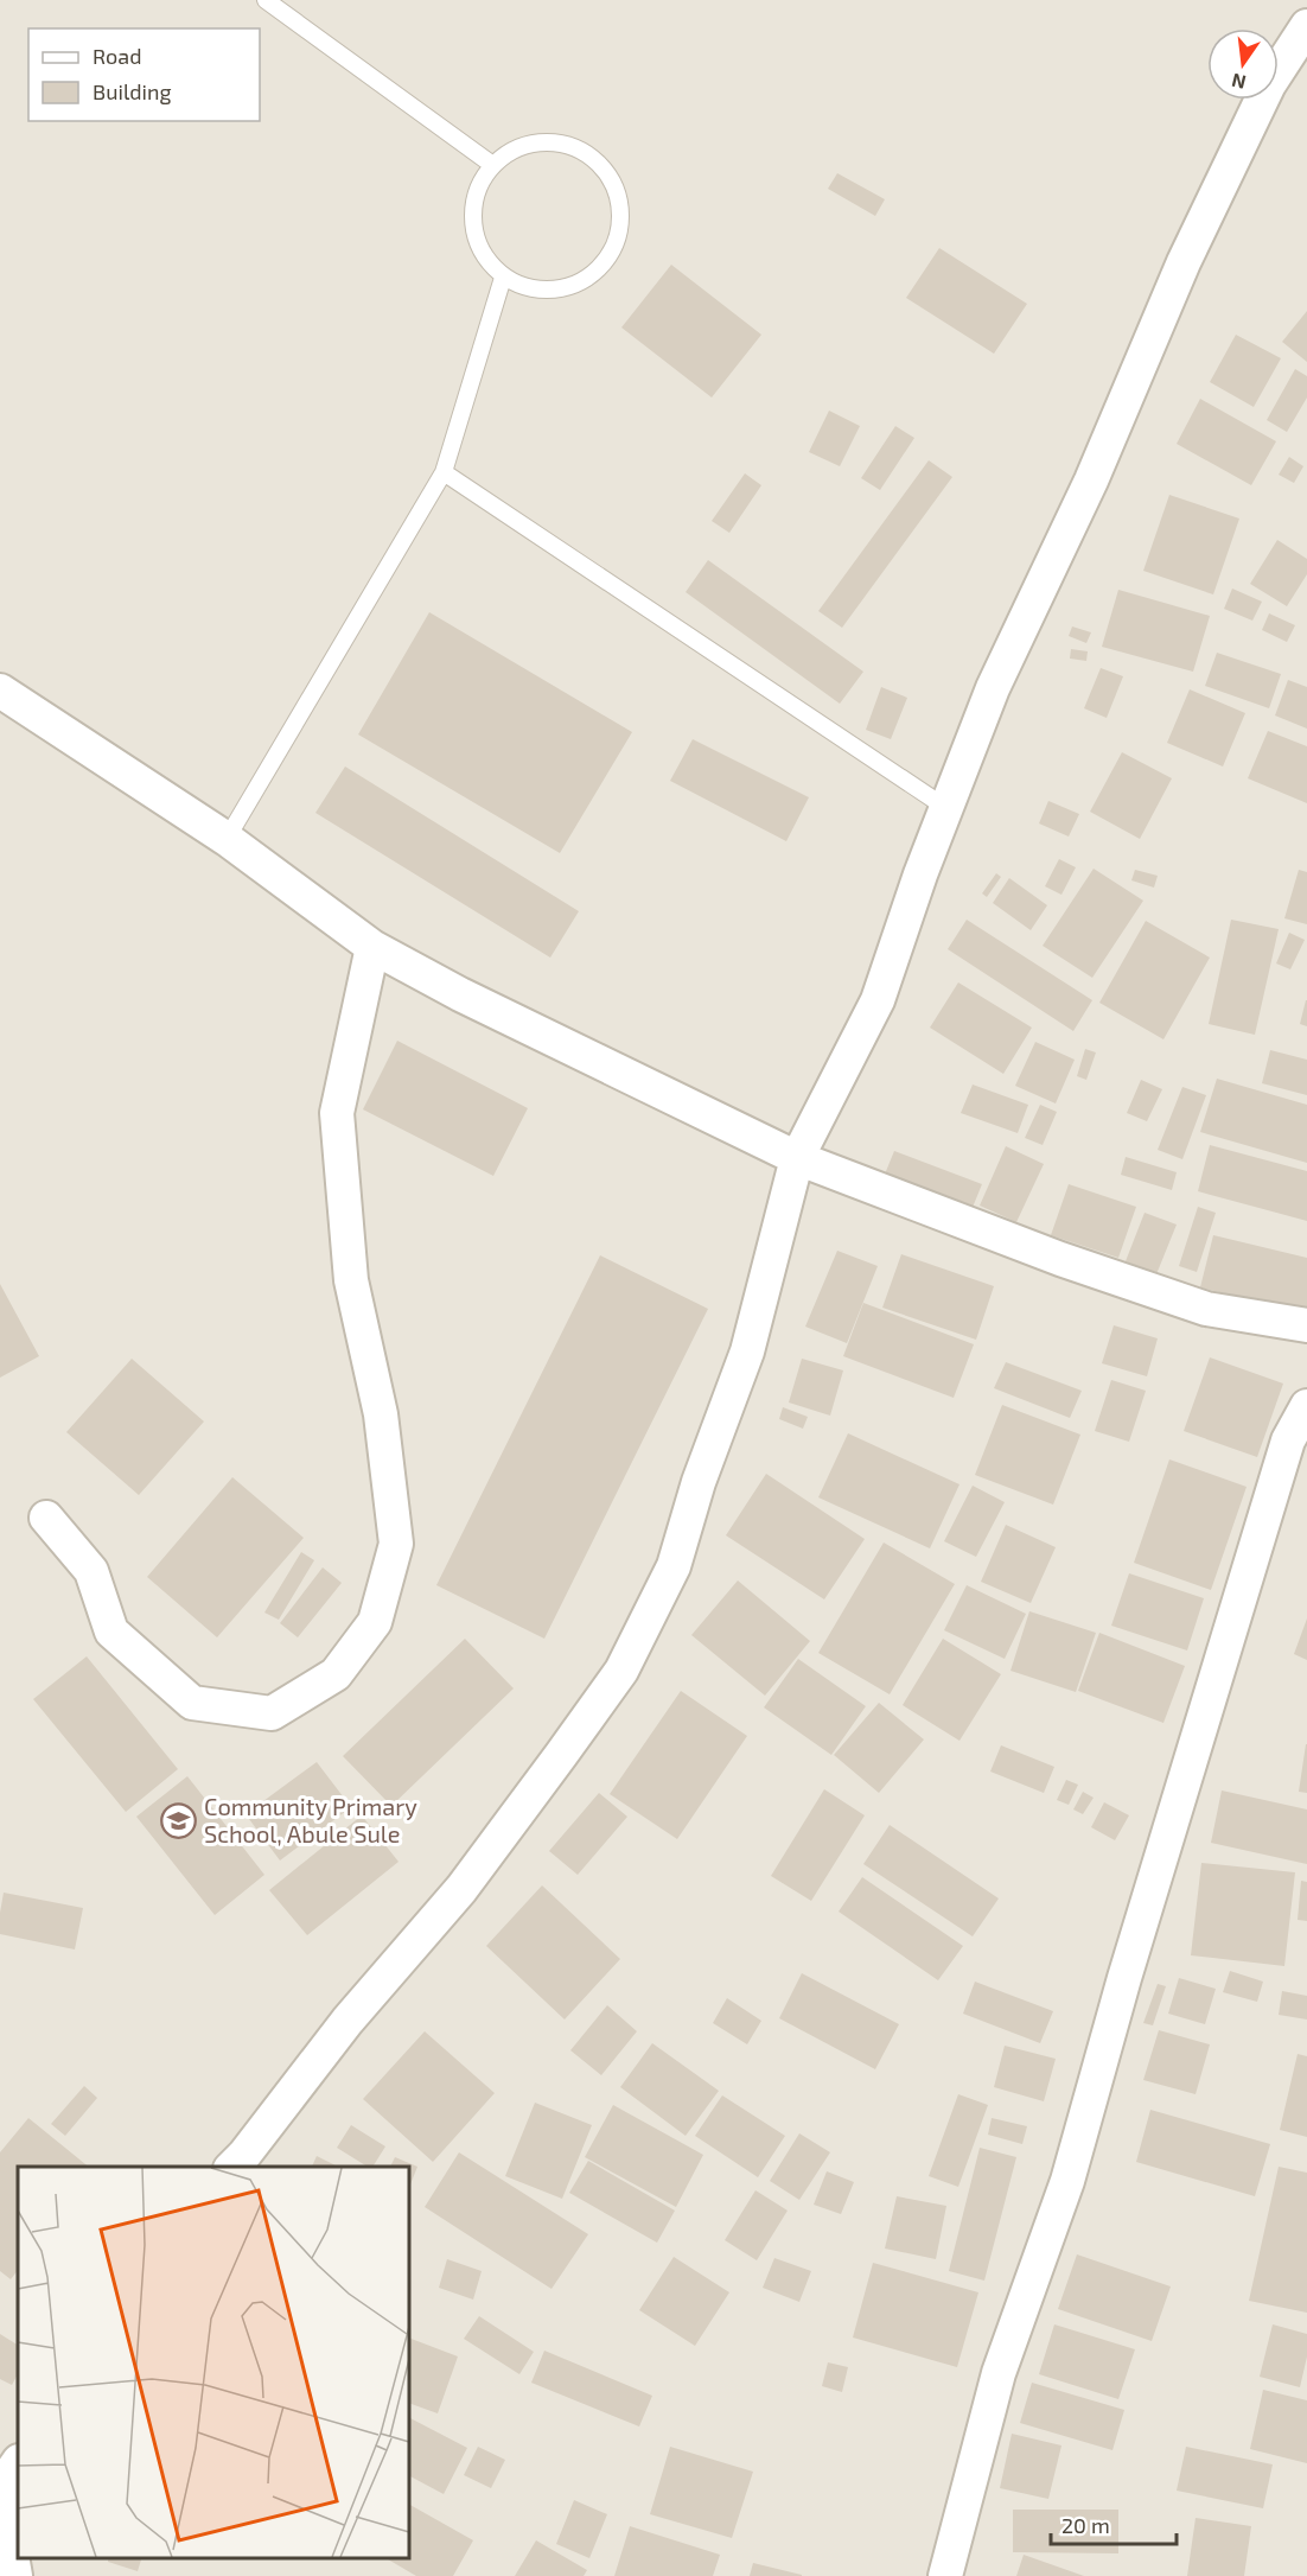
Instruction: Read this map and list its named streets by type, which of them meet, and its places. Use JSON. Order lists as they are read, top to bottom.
{
  "places": {
    "school or university": ["Community Primary School, Abule Sule"]
  },
  "legend": ["Road", "Building"],
  "scale_bar": "20 m",
  "north": "bottom"
}
